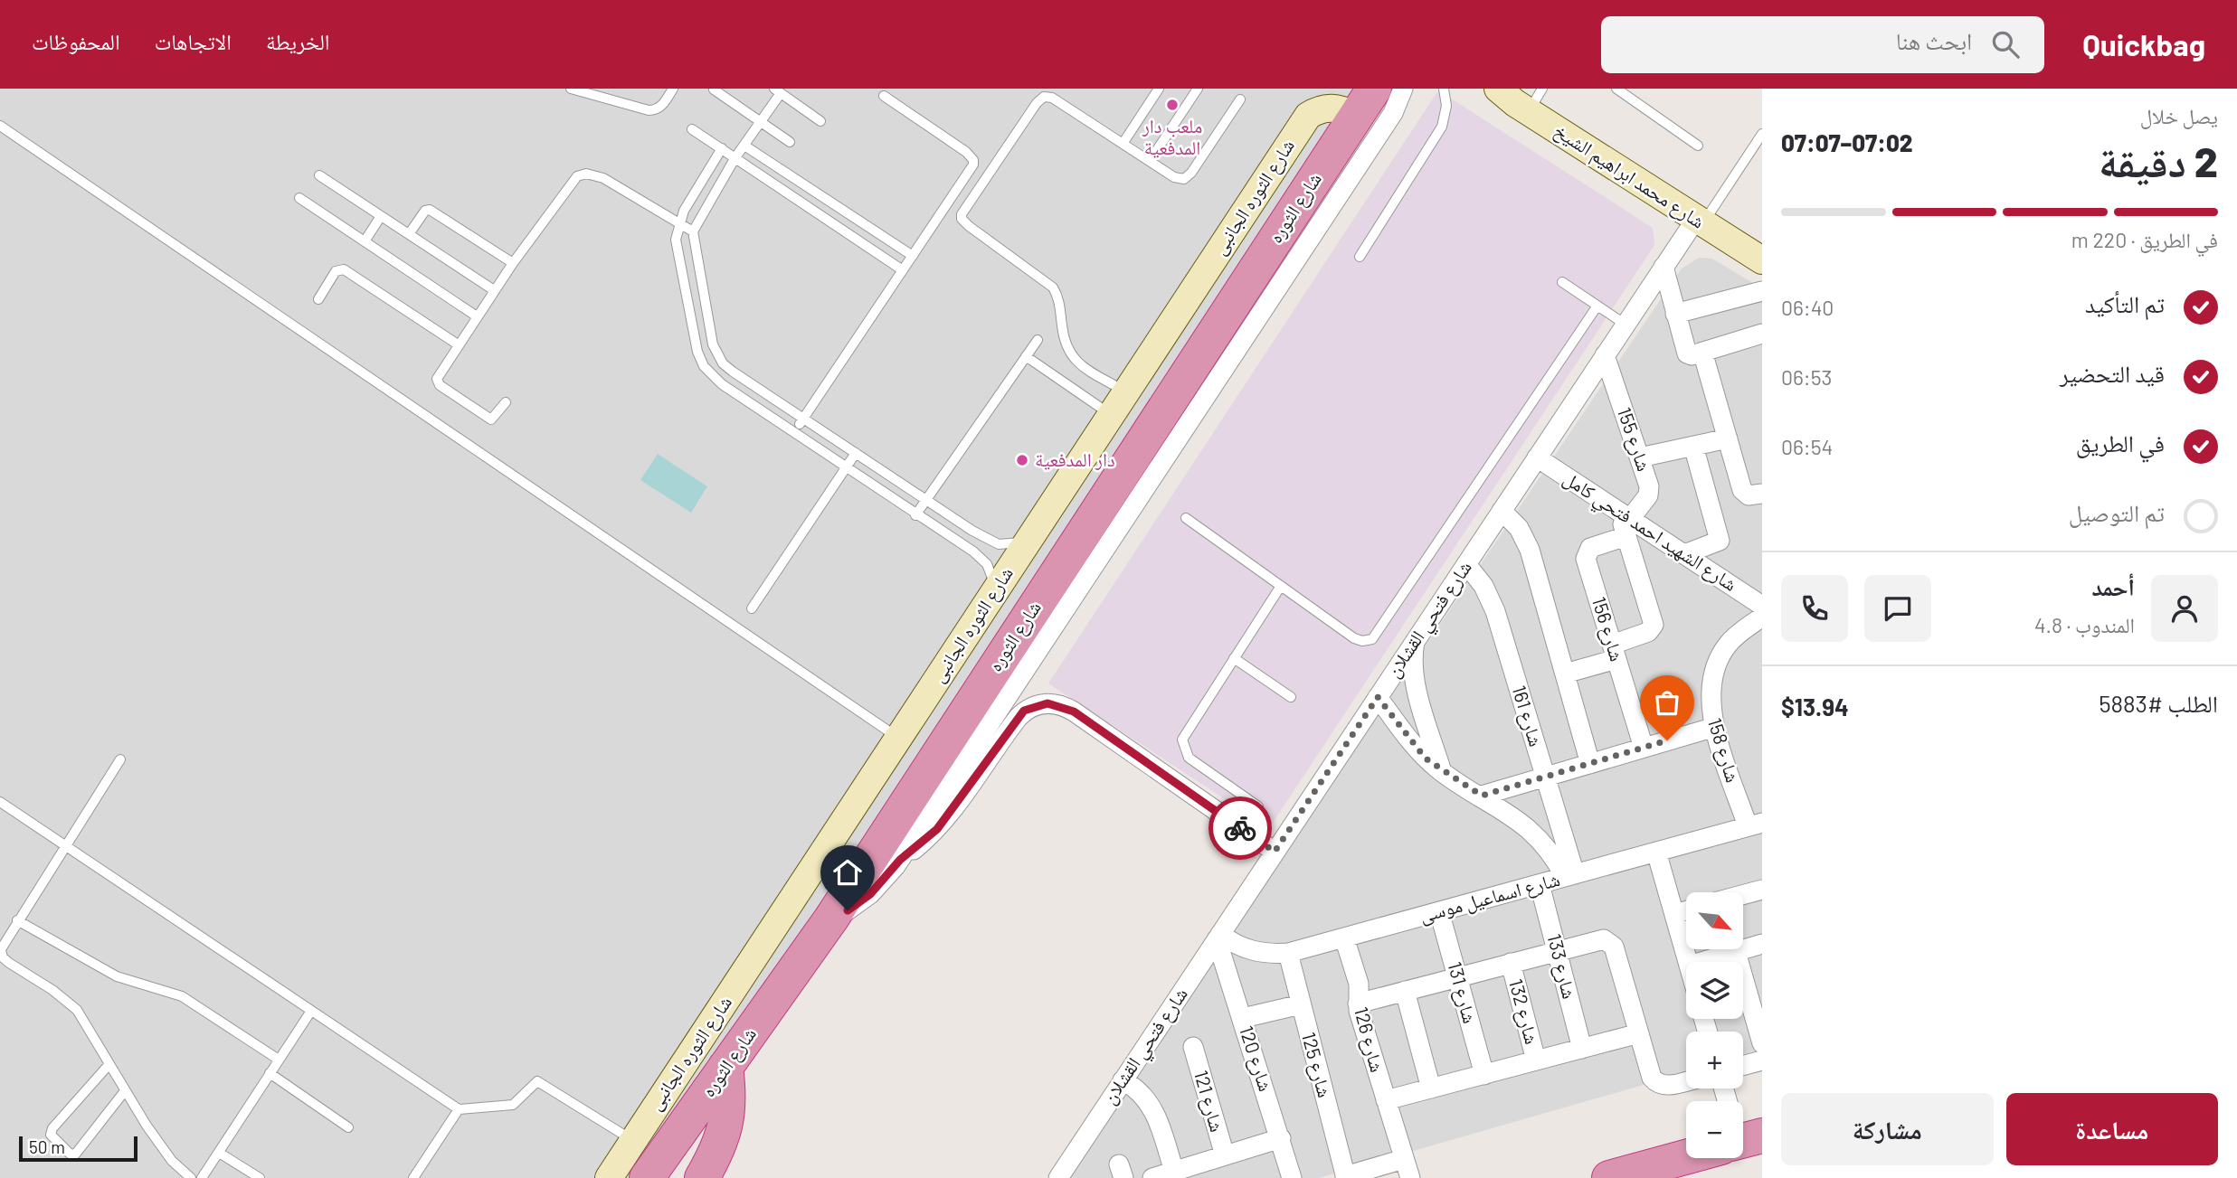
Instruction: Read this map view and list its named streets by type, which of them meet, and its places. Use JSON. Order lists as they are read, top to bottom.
{
  "streets": {
    "highway": ["شارع الثوره"],
    "street": [
      "شارع محمد ابراهيم الشيخ",
      "شارع الثوره الجانبى",
      "شارع 155",
      "شارع الشهيد احمد فتحي كامل",
      "شارع فتحي القشلان",
      "شارع 156",
      "شارع 161",
      "شارع 158",
      "شارع اسماعيل موسى",
      "شارع 133",
      "شارع 131",
      "شارع 132",
      "شارع 126",
      "شارع 120",
      "شارع 125",
      "شارع 121"
    ]
  },
  "crossings": [
    ["شارع محمد ابراهيم الشيخ", "شارع فتحي القشلان"],
    ["شارع الثوره الجانبى", "شارع الثوره"],
    ["شارع 155", "شارع الشهيد احمد فتحي كامل"],
    ["شارع 155", "شارع فتحي القشلان"],
    ["شارع 155", "شارع 156"],
    ["شارع الشهيد احمد فتحي كامل", "شارع فتحي القشلان"],
    ["شارع الشهيد احمد فتحي كامل", "شارع 156"],
    ["شارع فتحي القشلان", "شارع 161"],
    ["شارع فتحي القشلان", "شارع اسماعيل موسى"],
    ["شارع فتحي القشلان", "شارع 120"],
    ["شارع 161", "شارع اسماعيل موسى"],
    ["شارع 158", "شارع اسماعيل موسى"],
    ["شارع اسماعيل موسى", "شارع 133"],
    ["شارع اسماعيل موسى", "شارع 131"],
    ["شارع اسماعيل موسى", "شارع 126"],
    ["شارع اسماعيل موسى", "شارع 120"],
    ["شارع اسماعيل موسى", "شارع 125"]
  ],
  "places": ["ملعب دار المدفعية", "دار المدفعية"],
  "scale_bar": "50 m",
  "north": "bottom right",
  "page": {
    "header": "Quickbag",
    "search": "ابحث هنا",
    "nav": ["الخريطة", "الاتجاهات", "المحفوظات"],
    "heading": ["2 دقيقة", "يصل خلال", "07:02–07:07"],
    "panel": [
      "أحمد",
      "المندوب · 4.8",
      "الطلب #5883",
      "$13.94"
    ],
    "bar": "في الطريق · 220 m",
    "list": [
      ["تم التأكيد", "06:40"],
      ["قيد التحضير", "06:53"],
      ["في الطريق", "06:54"],
      "تم التوصيل"
    ],
    "map_buttons": ["+", "−"],
    "buttons": ["مساعدة", "مشاركة"],
    "scale": "50 m"
  }
}
